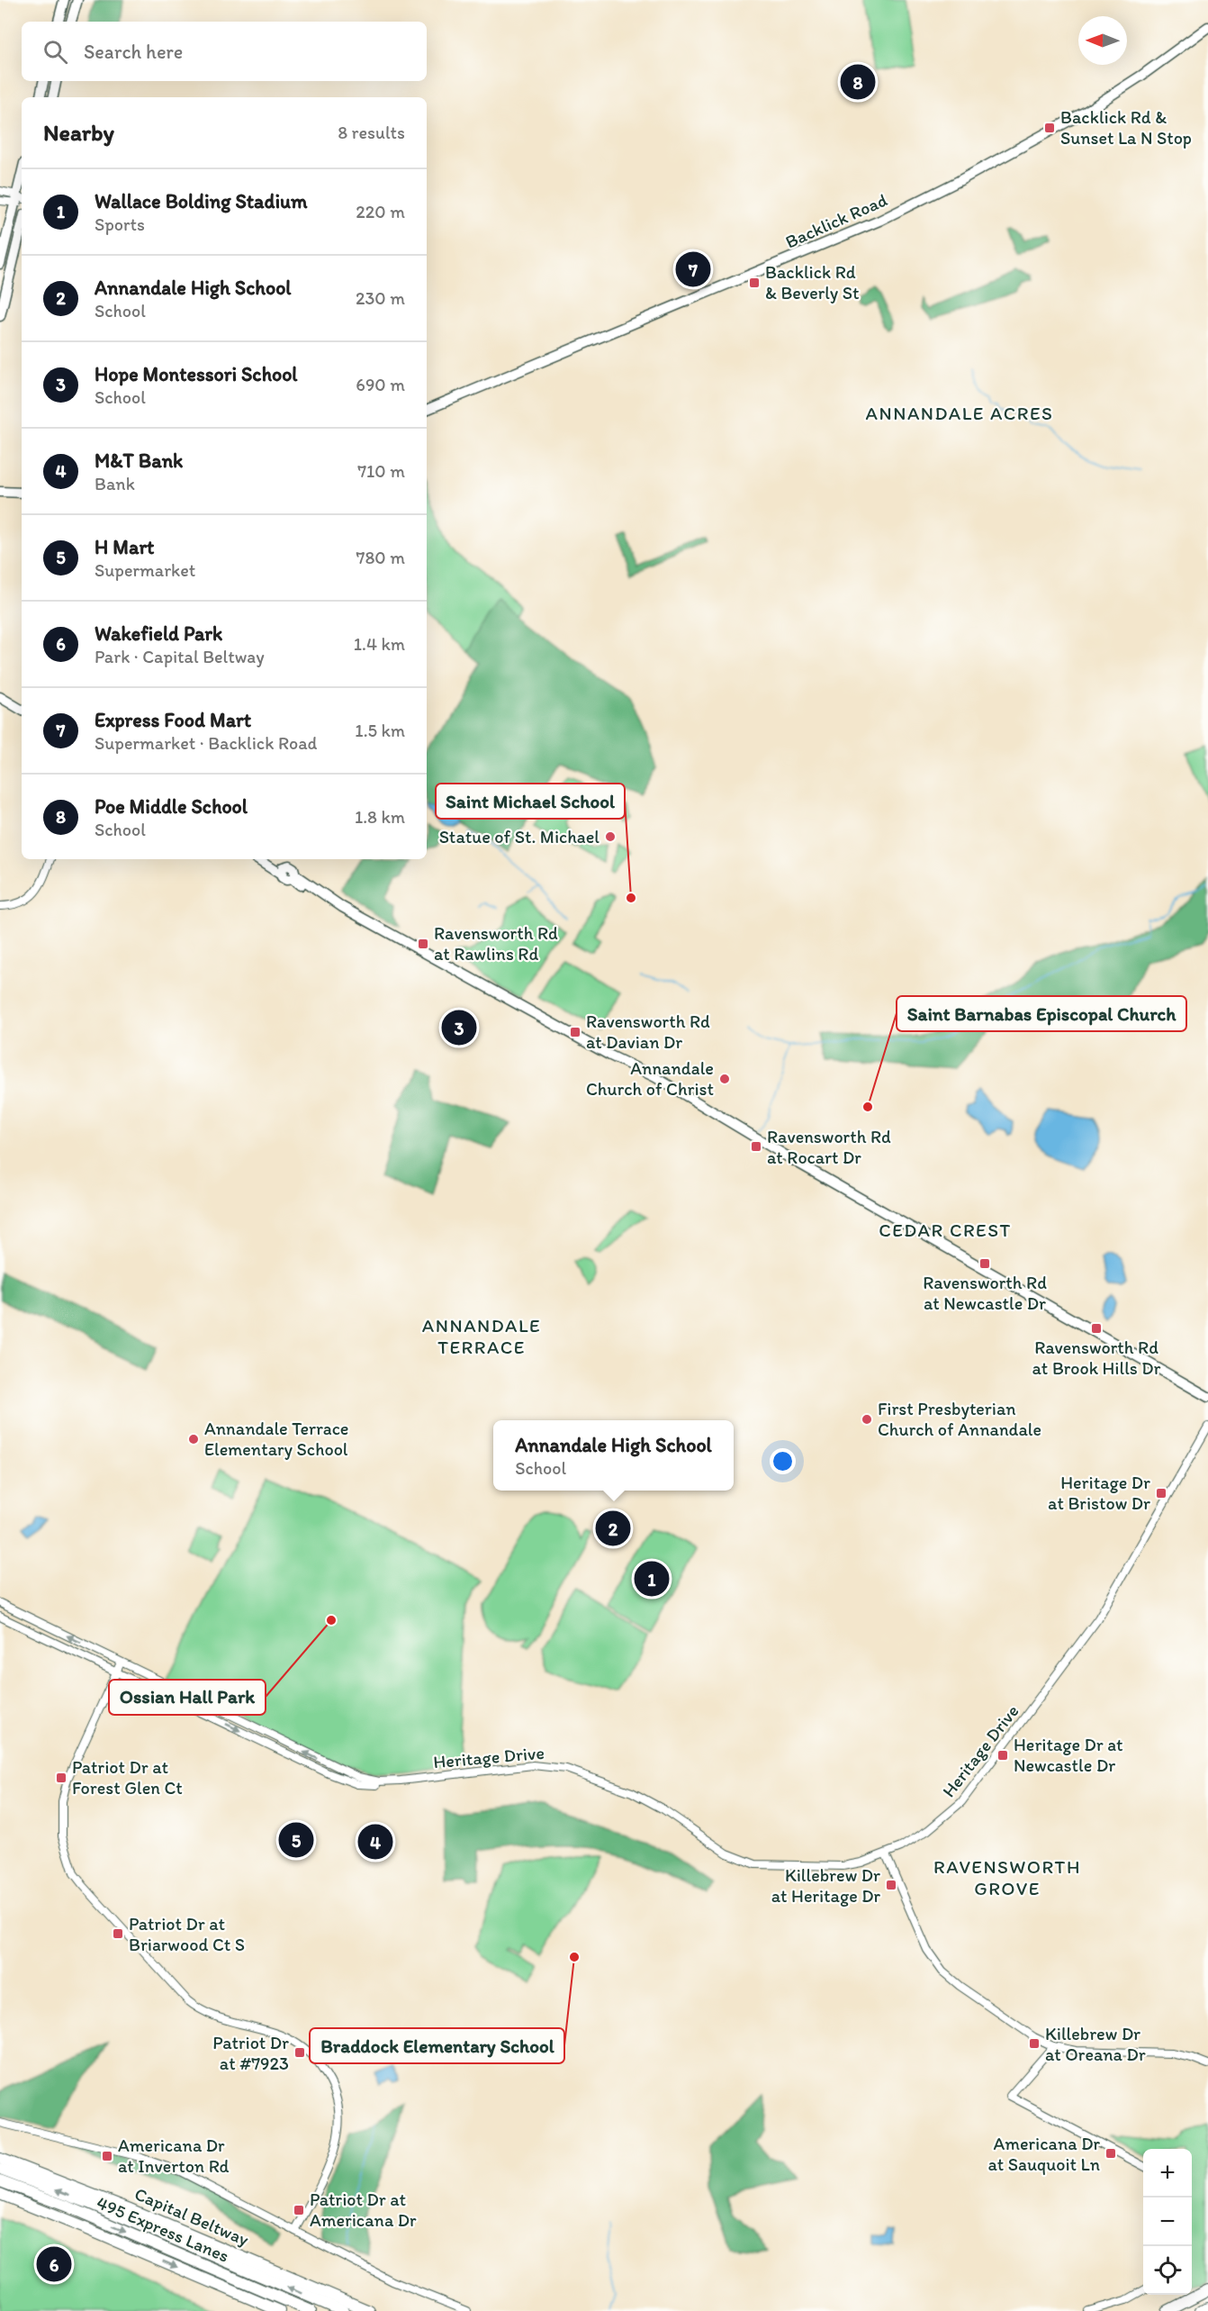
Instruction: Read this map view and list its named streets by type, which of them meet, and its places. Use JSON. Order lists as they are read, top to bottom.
{
  "streets": {
    "highway": ["Capital Beltway", "495 Express Lanes"],
    "main road": ["Backlick Road"],
    "street": ["Heritage Drive"]
  },
  "districts": [
    "ANNANDALE ACRES",
    "CEDAR CREST",
    "ANNANDALE TERRACE",
    "RAVENSWORTH GROVE"
  ],
  "places": {
    "transit": [
      "Backlick Rd & Sunset La N Stop",
      "Backlick Rd & Beverly St",
      "Ravensworth Rd at Rawlins Rd",
      "Ravensworth Rd at Davian Dr",
      "Ravensworth Rd at Rocart Dr",
      "Ravensworth Rd at Newcastle Dr",
      "Ravensworth Rd at Brook Hills Dr",
      "Heritage Dr at Bristow Dr",
      "Heritage Dr at Newcastle Dr",
      "Patriot Dr at Forest Glen Ct",
      "Killebrew Dr at Heritage Dr",
      "Patriot Dr at Briarwood Ct S",
      "Killebrew Dr at Oreana Dr",
      "Patriot Dr at #7923",
      "Americana Dr at Sauquoit Ln",
      "Americana Dr at Inverton Rd",
      "Patriot Dr at Americana Dr"
    ],
    "other": [
      "Statue of St. Michael",
      "Saint Michael School",
      "Annandale Church of Christ",
      "Saint Barnabas Episcopal Church",
      "First Presbyterian Church of Annandale",
      "Annandale Terrace Elementary School",
      "Ossian Hall Park",
      "Braddock Elementary School"
    ]
  },
  "north": "left",
  "page": {
    "search": "Search here",
    "pins": [
      "8",
      "7",
      "3",
      "2",
      "1",
      "5",
      "4",
      "6"
    ],
    "heading": ["Nearby", "8 results"],
    "list": [
      {
        "mark": "1",
        "name": "Wallace Bolding Stadium",
        "note": "Sports",
        "value": "220 m"
      },
      {
        "mark": "2",
        "name": "Annandale High School",
        "note": "School",
        "value": "230 m"
      },
      {
        "mark": "3",
        "name": "Hope Montessori School",
        "note": "School",
        "value": "690 m"
      },
      {
        "mark": "4",
        "name": "M&T Bank",
        "note": "Bank",
        "value": "710 m"
      },
      {
        "mark": "5",
        "name": "H Mart",
        "note": "Supermarket",
        "value": "780 m"
      },
      {
        "mark": "6",
        "name": "Wakefield Park",
        "note": "Park · Capital Beltway",
        "value": "1.4 km"
      },
      {
        "mark": "7",
        "name": "Express Food Mart",
        "note": "Supermarket · Backlick Road",
        "value": "1.5 km"
      },
      {
        "mark": "8",
        "name": "Poe Middle School",
        "note": "School",
        "value": "1.8 km"
      }
    ],
    "popup": ["Annandale High School", "School"],
    "map_buttons": ["+", "−"]
  }
}
